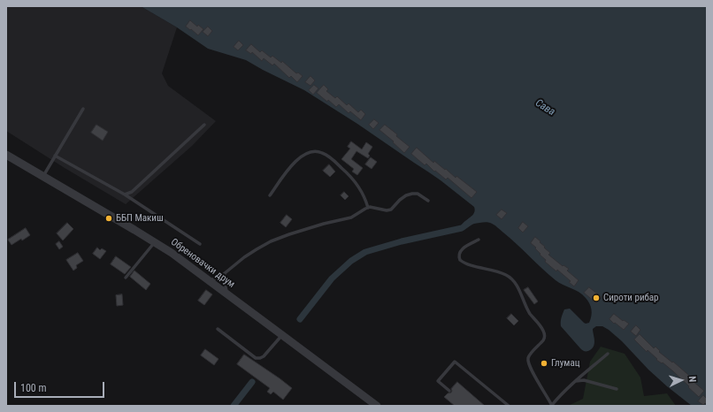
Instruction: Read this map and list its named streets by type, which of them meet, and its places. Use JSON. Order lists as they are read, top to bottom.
{
  "streets": {
    "street": ["Обреновачки друм"]
  },
  "water": ["Сава"],
  "places": ["ББП Макиш", "Сироти рибар", "Глумац"],
  "scale_bar": "100 m",
  "north": "right"
}
